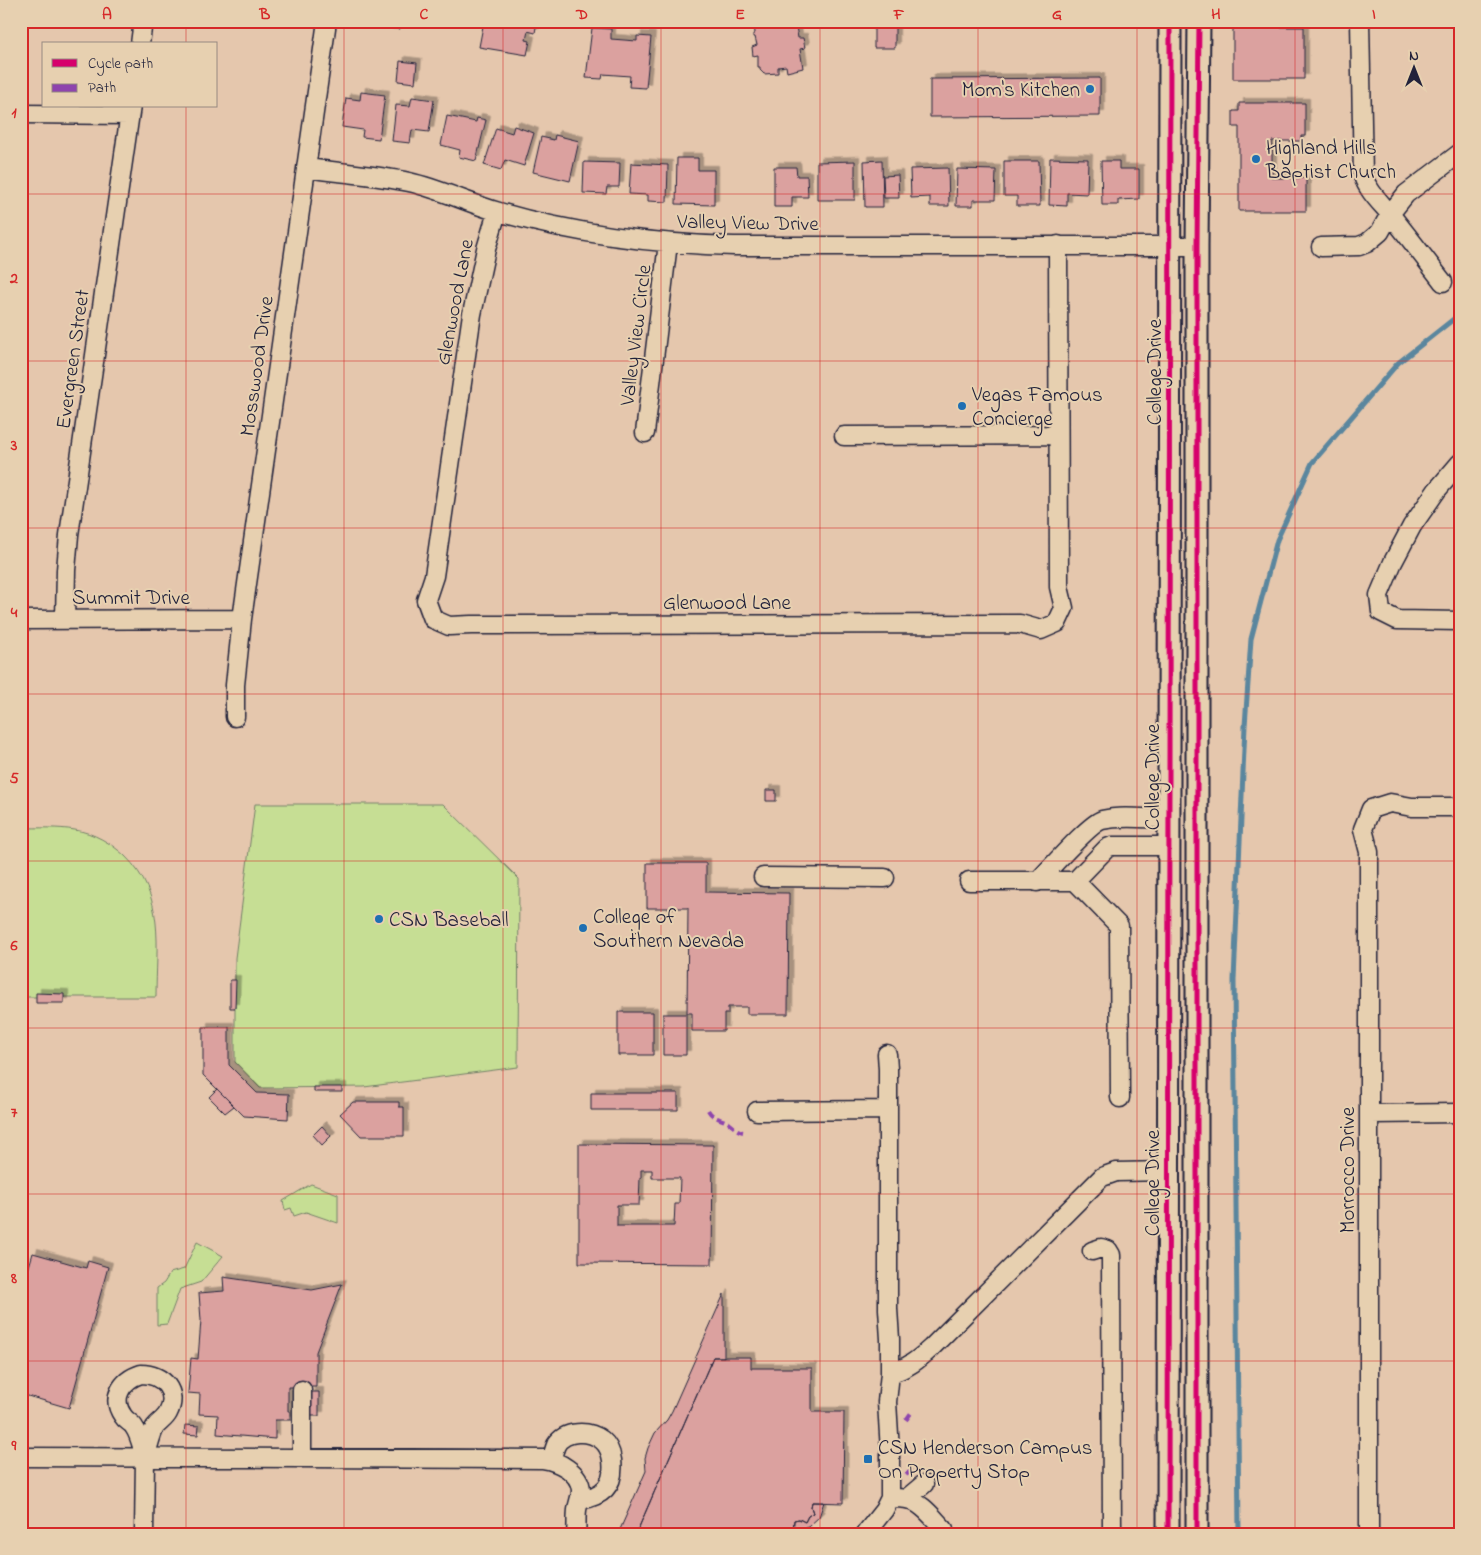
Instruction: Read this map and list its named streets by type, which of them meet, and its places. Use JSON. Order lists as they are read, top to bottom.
{
  "streets": {
    "main road": ["College Drive"],
    "street": [
      "Valley View Drive",
      "Glenwood Lane",
      "Valley View Circle",
      "Evergreen Street",
      "Mosswood Drive",
      "Summit Drive",
      "Morrocco Drive"
    ]
  },
  "crossings": [
    ["Valley View Drive", "Glenwood Lane"],
    ["Valley View Drive", "Valley View Circle"],
    ["Valley View Drive", "Mosswood Drive"],
    ["Valley View Drive", "College Drive"],
    ["Evergreen Street", "Summit Drive"],
    ["Mosswood Drive", "Summit Drive"]
  ],
  "places": {
    "other": [
      "Mom's Kitchen",
      "Highland Hills Baptist Church",
      "Vegas Famous Concierge",
      "CSN Baseball",
      "College of Southern Nevada"
    ],
    "transit": ["CSN Henderson Campus On Property Stop"]
  },
  "legend": ["Cycle path", "Path"],
  "north": "top",
  "grid": {
    "columns": [
      "A",
      "B",
      "C",
      "D",
      "E",
      "F",
      "G",
      "H",
      "I"
    ],
    "rows": [
      "1",
      "2",
      "3",
      "4",
      "5",
      "6",
      "7",
      "8",
      "9"
    ]
  }
}
